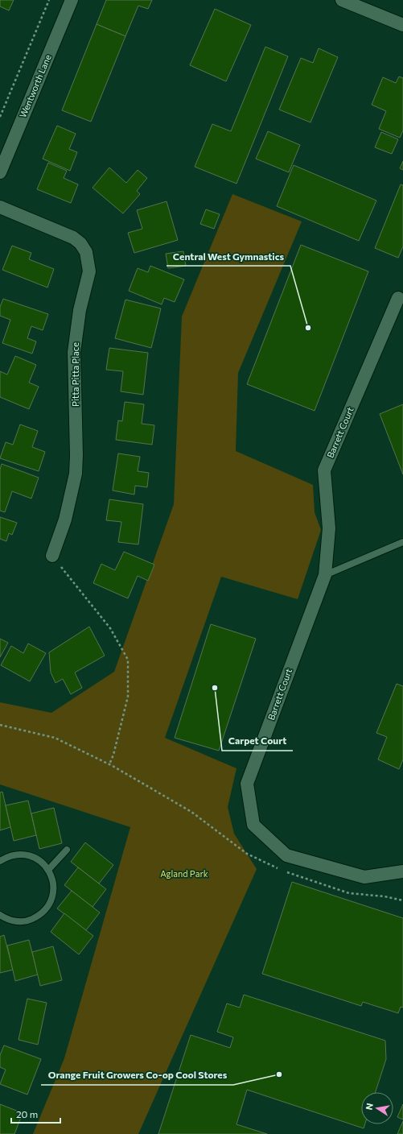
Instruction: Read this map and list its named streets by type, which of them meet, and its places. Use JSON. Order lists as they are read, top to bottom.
{
  "streets": {
    "street": ["Wentworth Lane", "Pitta Pitta Place", "Barrett Court"]
  },
  "parks": ["Agland Park"],
  "places": ["Central West Gymnastics", "Carpet Court", "Orange Fruit Growers Co-op Cool Stores"],
  "scale_bar": "20 m",
  "north": "left"
}
